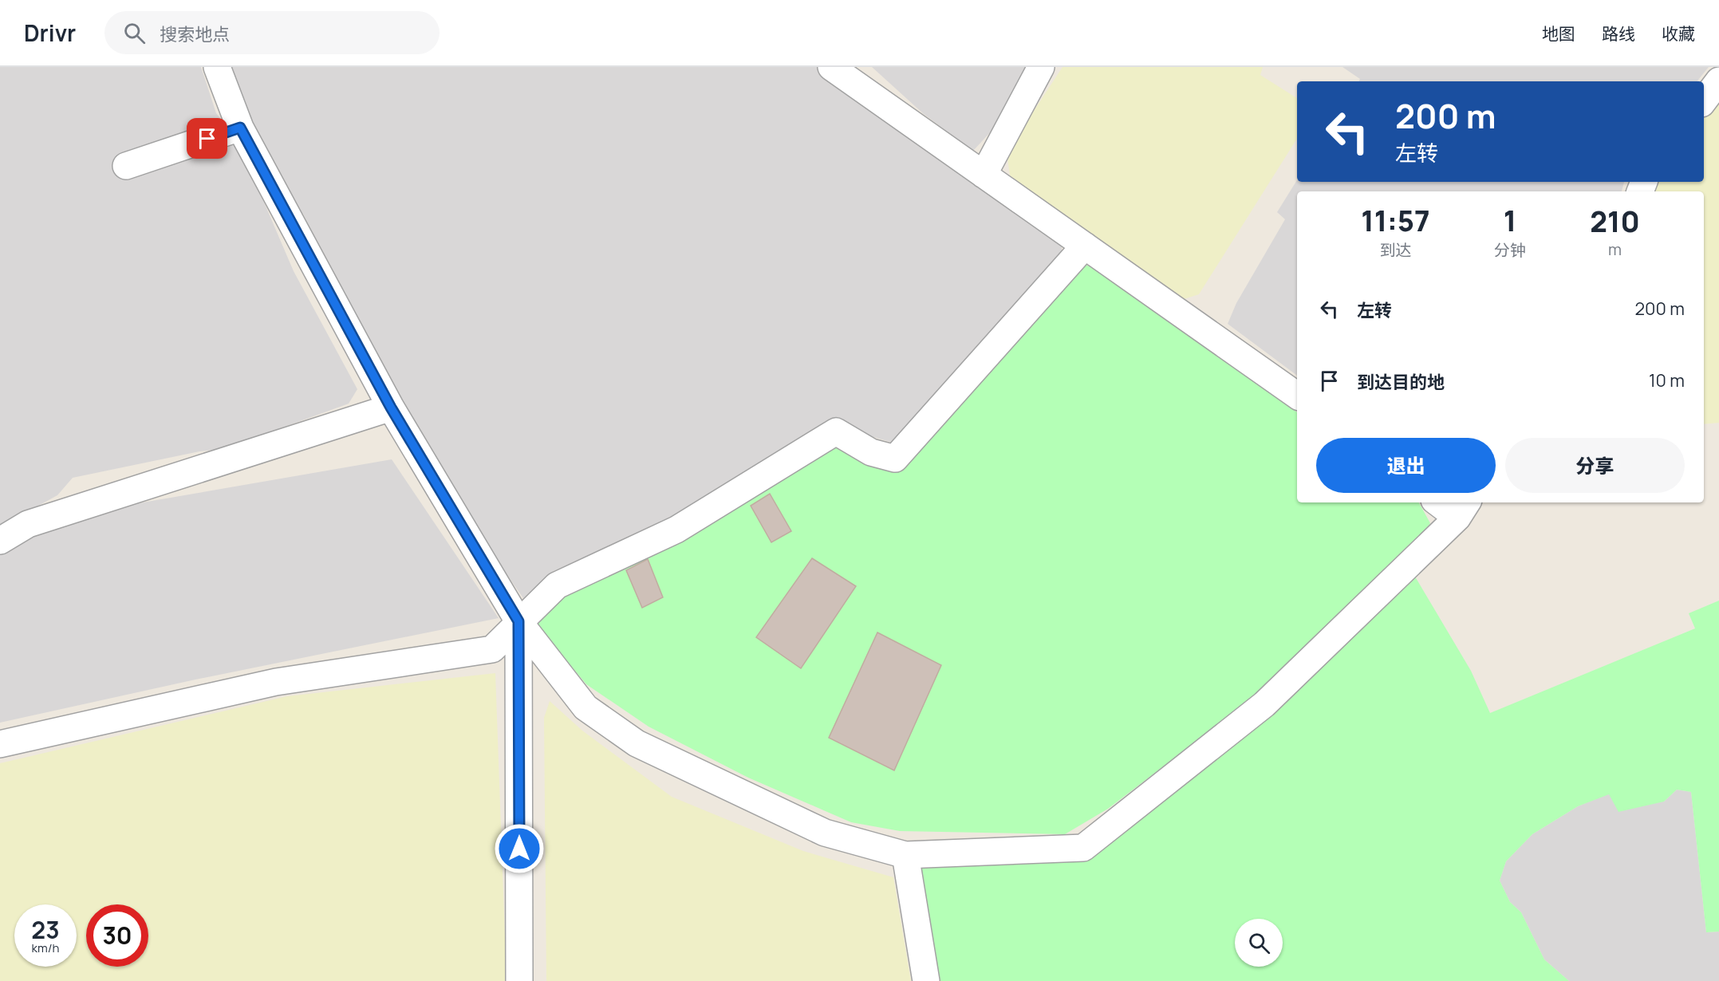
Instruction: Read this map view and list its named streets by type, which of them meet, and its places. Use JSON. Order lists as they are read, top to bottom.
{
  "page": {
    "header": "Drivr",
    "search": "搜索地点",
    "nav": ["地图", "路线", "收藏"],
    "turn": ["200 m", "左转"],
    "eta": [
      "11:57",
      "到达",
      "1",
      "分钟",
      "210",
      "m"
    ],
    "list": [
      {
        "name": "左转",
        "value": "200 m"
      },
      {
        "name": "到达目的地",
        "value": "10 m"
      }
    ],
    "buttons": ["退出", "分享"],
    "speed": "23 km/h",
    "limit": "30"
  }
}
